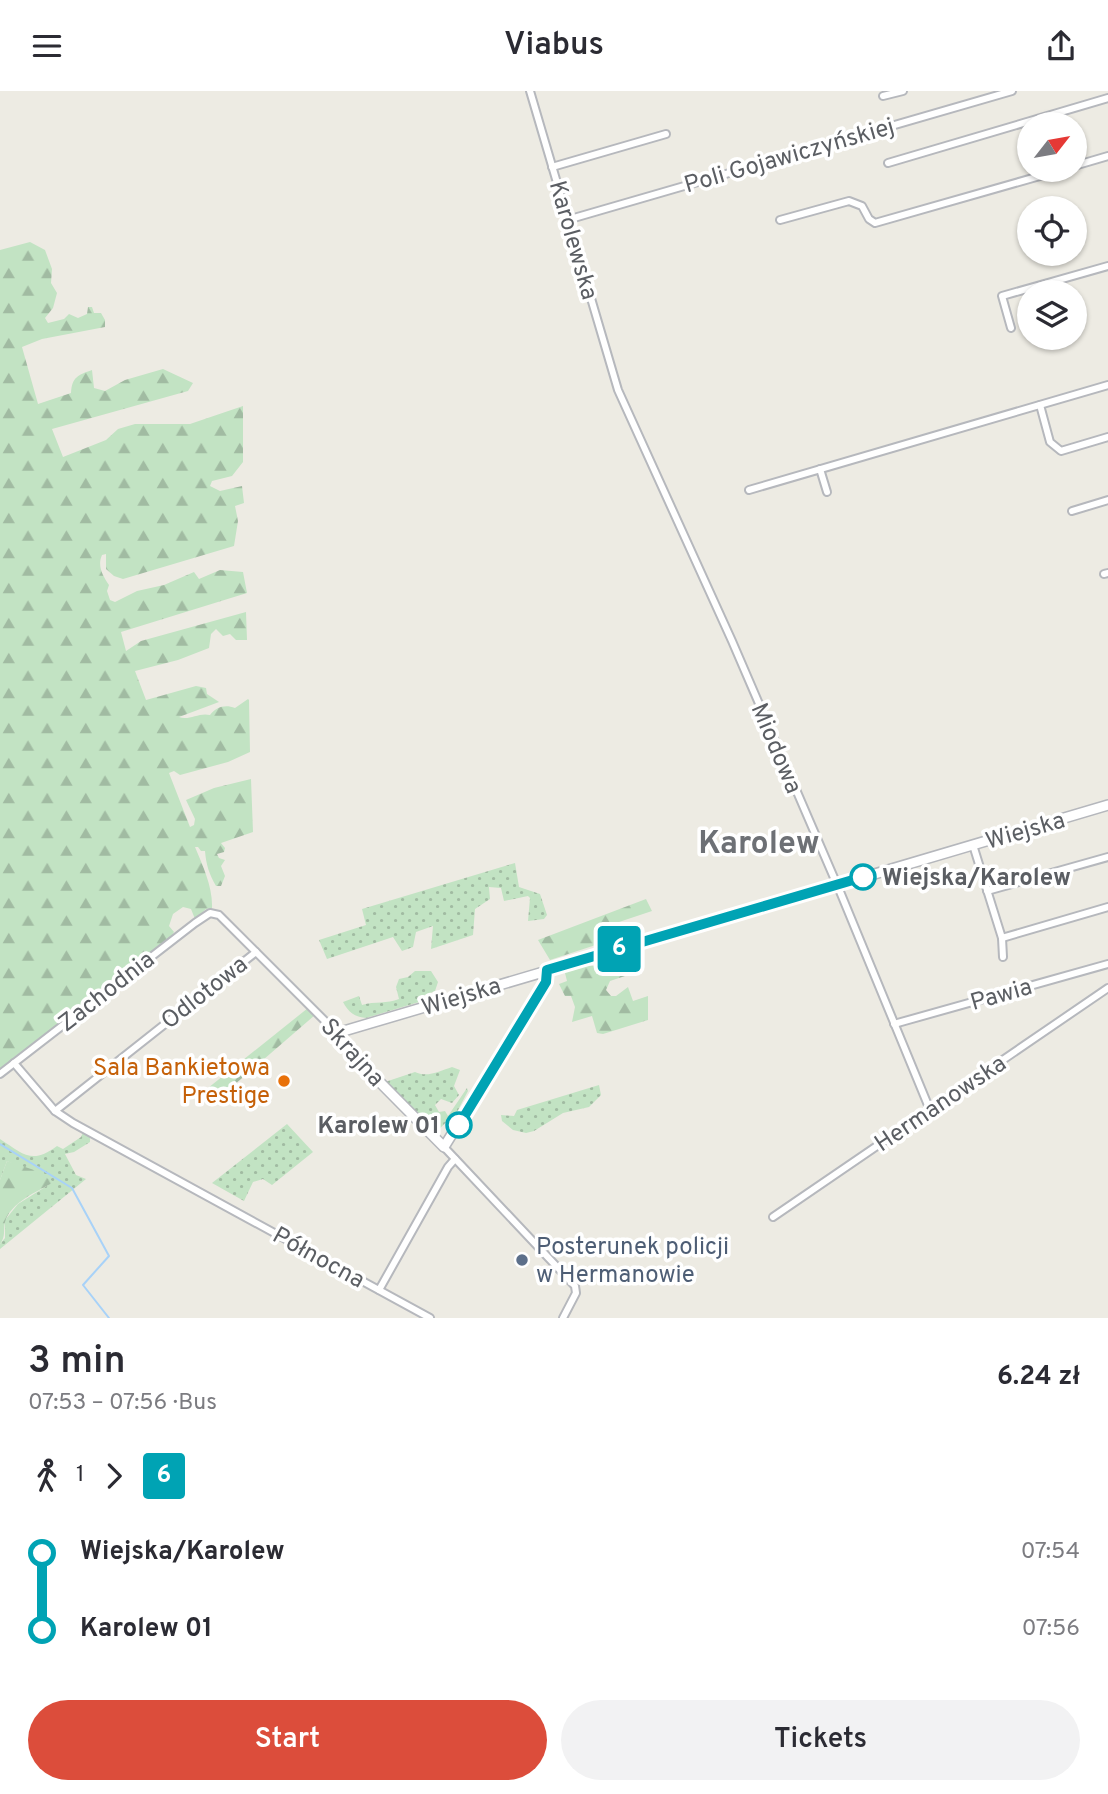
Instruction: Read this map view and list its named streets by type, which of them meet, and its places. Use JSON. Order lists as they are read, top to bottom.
{
  "streets": {
    "street": [
      "Poli Gojawiczyńskiej",
      "Karolewska",
      "Miodowa",
      "Wiejska",
      "Zachodnia",
      "Odlotowa",
      "Pawia",
      "Skrajna",
      "Hermanowska",
      "Północna"
    ]
  },
  "crossings": [
    ["Poli Gojawiczyńskiej", "Karolewska"],
    ["Karolewska", "Miodowa"],
    ["Miodowa", "Wiejska"],
    ["Miodowa", "Pawia"],
    ["Miodowa", "Hermanowska"],
    ["Wiejska", "Skrajna"],
    ["Zachodnia", "Skrajna"],
    ["Odlotowa", "Skrajna"],
    ["Odlotowa", "Północna"]
  ],
  "districts": ["Karolew"],
  "places": [
    "Wiejska/Karolew",
    "Sala Bankietowa Prestige",
    "Karolew 01",
    "Posterunek policji w Hermanowie"
  ],
  "lines": ["bus line 6"],
  "north": "top right",
  "page": {
    "header": "Viabus",
    "on_map": "6",
    "heading": ["3 min", "07:53 – 07:56 · Bus", "6.24 zł"],
    "legs": ["1", "6"],
    "list": [
      {
        "name": "Wiejska/Karolew",
        "value": "07:54"
      },
      {
        "name": "Karolew 01",
        "value": "07:56"
      }
    ],
    "buttons": ["Start", "Tickets"]
  }
}
